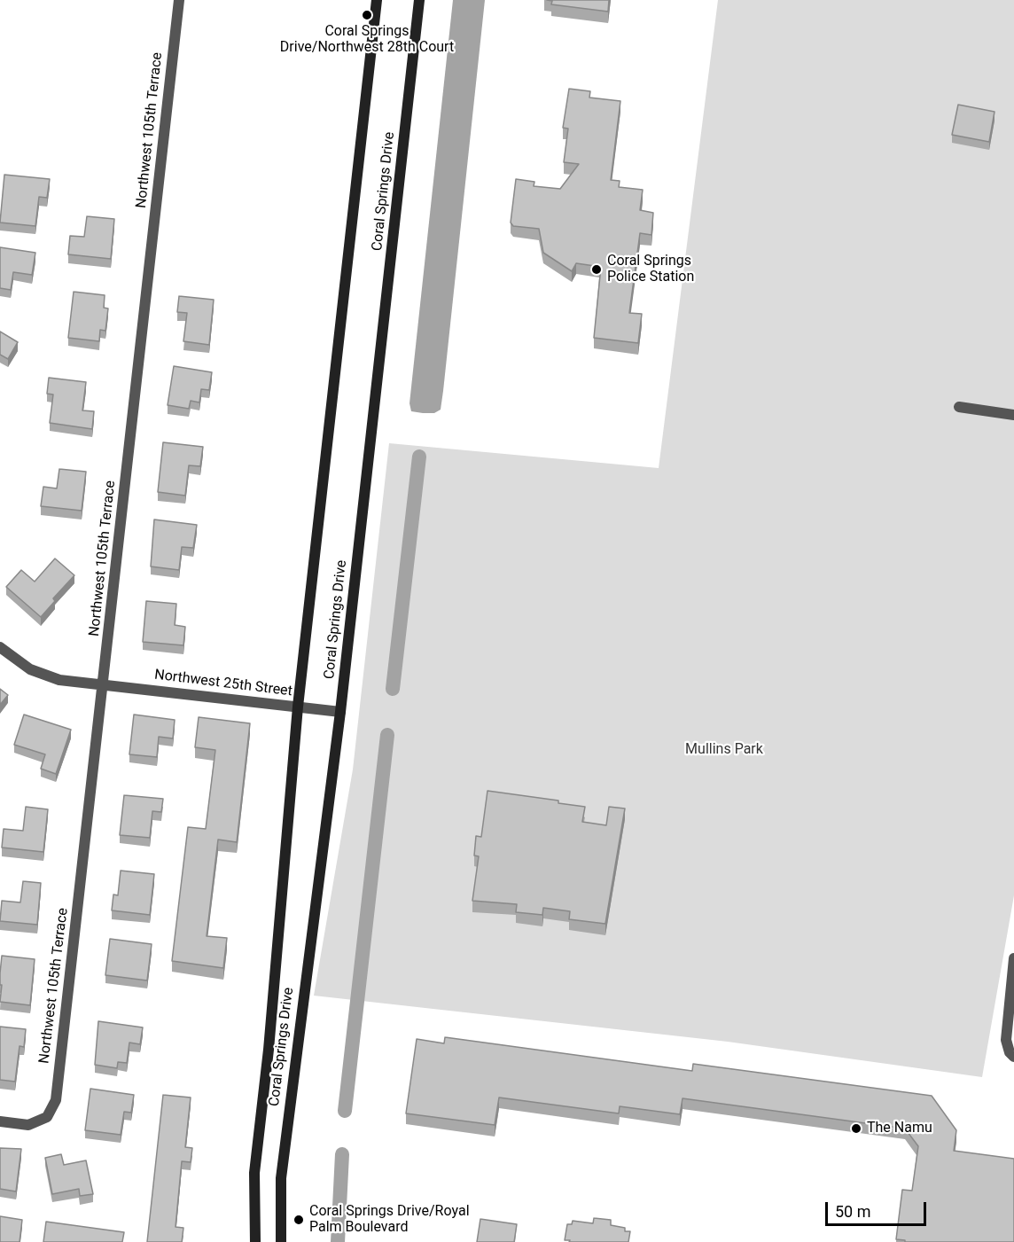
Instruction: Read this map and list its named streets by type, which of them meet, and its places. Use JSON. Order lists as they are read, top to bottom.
{
  "streets": {
    "main road": ["Coral Springs Drive"],
    "street": ["Northwest 105th Terrace", "Northwest 25th Street"]
  },
  "crossings": [
    ["Northwest 105th Terrace", "Northwest 25th Street"],
    ["Coral Springs Drive", "Northwest 25th Street"]
  ],
  "parks": ["Mullins Park"],
  "places": [
    "Coral Springs Drive/Northwest 28th Court",
    "Coral Springs Police Station",
    "The Namu",
    "Coral Springs Drive/Royal Palm Boulevard"
  ],
  "scale_bar": "50 m"
}
